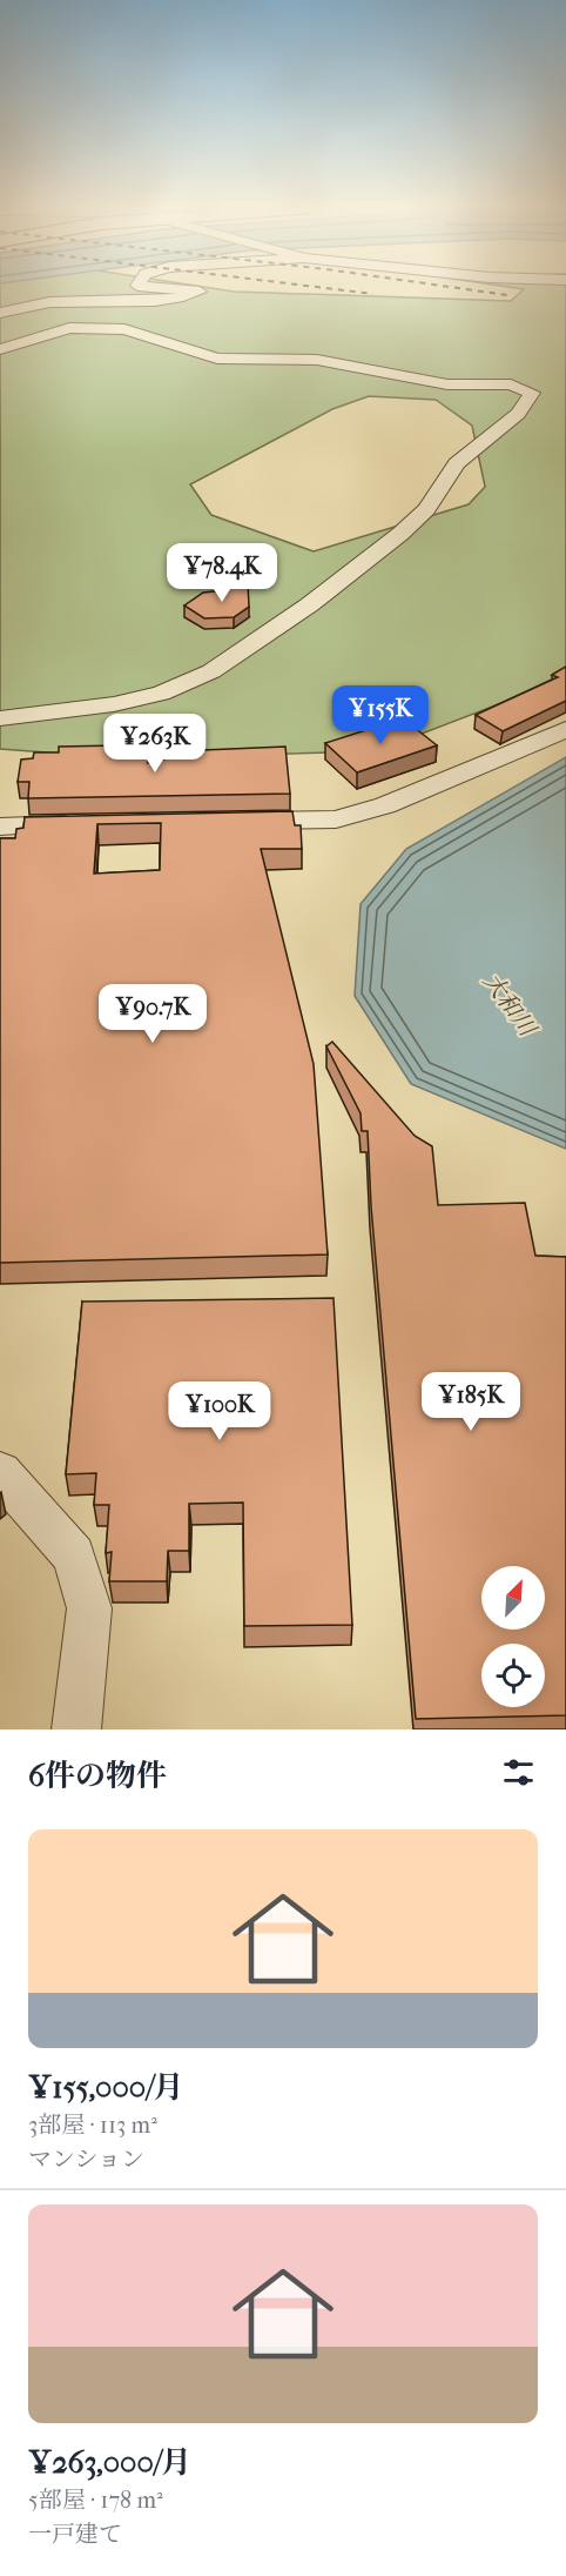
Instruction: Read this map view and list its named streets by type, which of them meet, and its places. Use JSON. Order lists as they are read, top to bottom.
{
  "water": ["大和川"],
  "north": "top right",
  "page": {
    "price": [
      "¥78.4K",
      "¥155K",
      "¥263K",
      "¥90.7K",
      "¥185K",
      "¥100K"
    ],
    "heading": "6件の物件",
    "list": [
      {
        "name": "¥155,000/月",
        "note": "3部屋 · 113 m² · マンション"
      },
      {
        "name": "¥263,000/月",
        "note": "5部屋 · 178 m² · 一戸建て"
      }
    ]
  }
}
